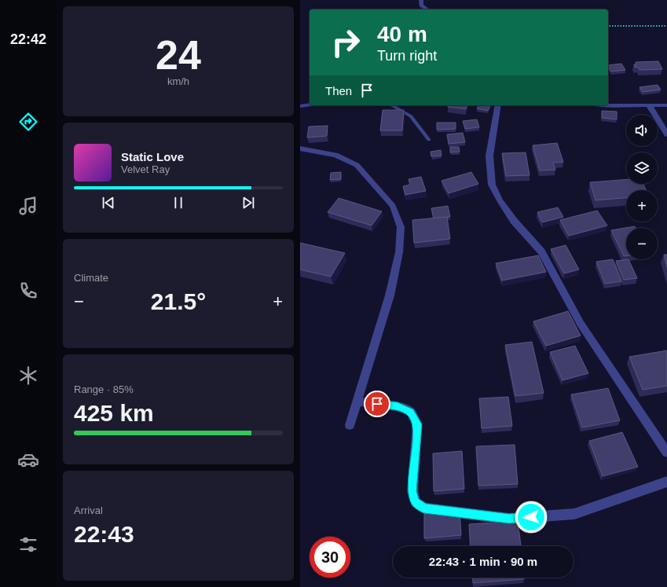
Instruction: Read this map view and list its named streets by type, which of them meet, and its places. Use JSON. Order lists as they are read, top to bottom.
{
  "page": {
    "tabs": "22:42",
    "tile": [
      ["24", "km/h"],
      "Climate",
      ["Range · 85%", "425 km"],
      ["Arrival", "22:43"]
    ],
    "turn": ["40 m", "Turn right"],
    "then": "Then",
    "map_buttons": ["+", "−"],
    "song": ["Static Love", "Velvet Ray"],
    "heat": ["−", "21.5°", "+"],
    "limit": "30",
    "trip": "22:43 · 1 min · 90 m"
  }
}
